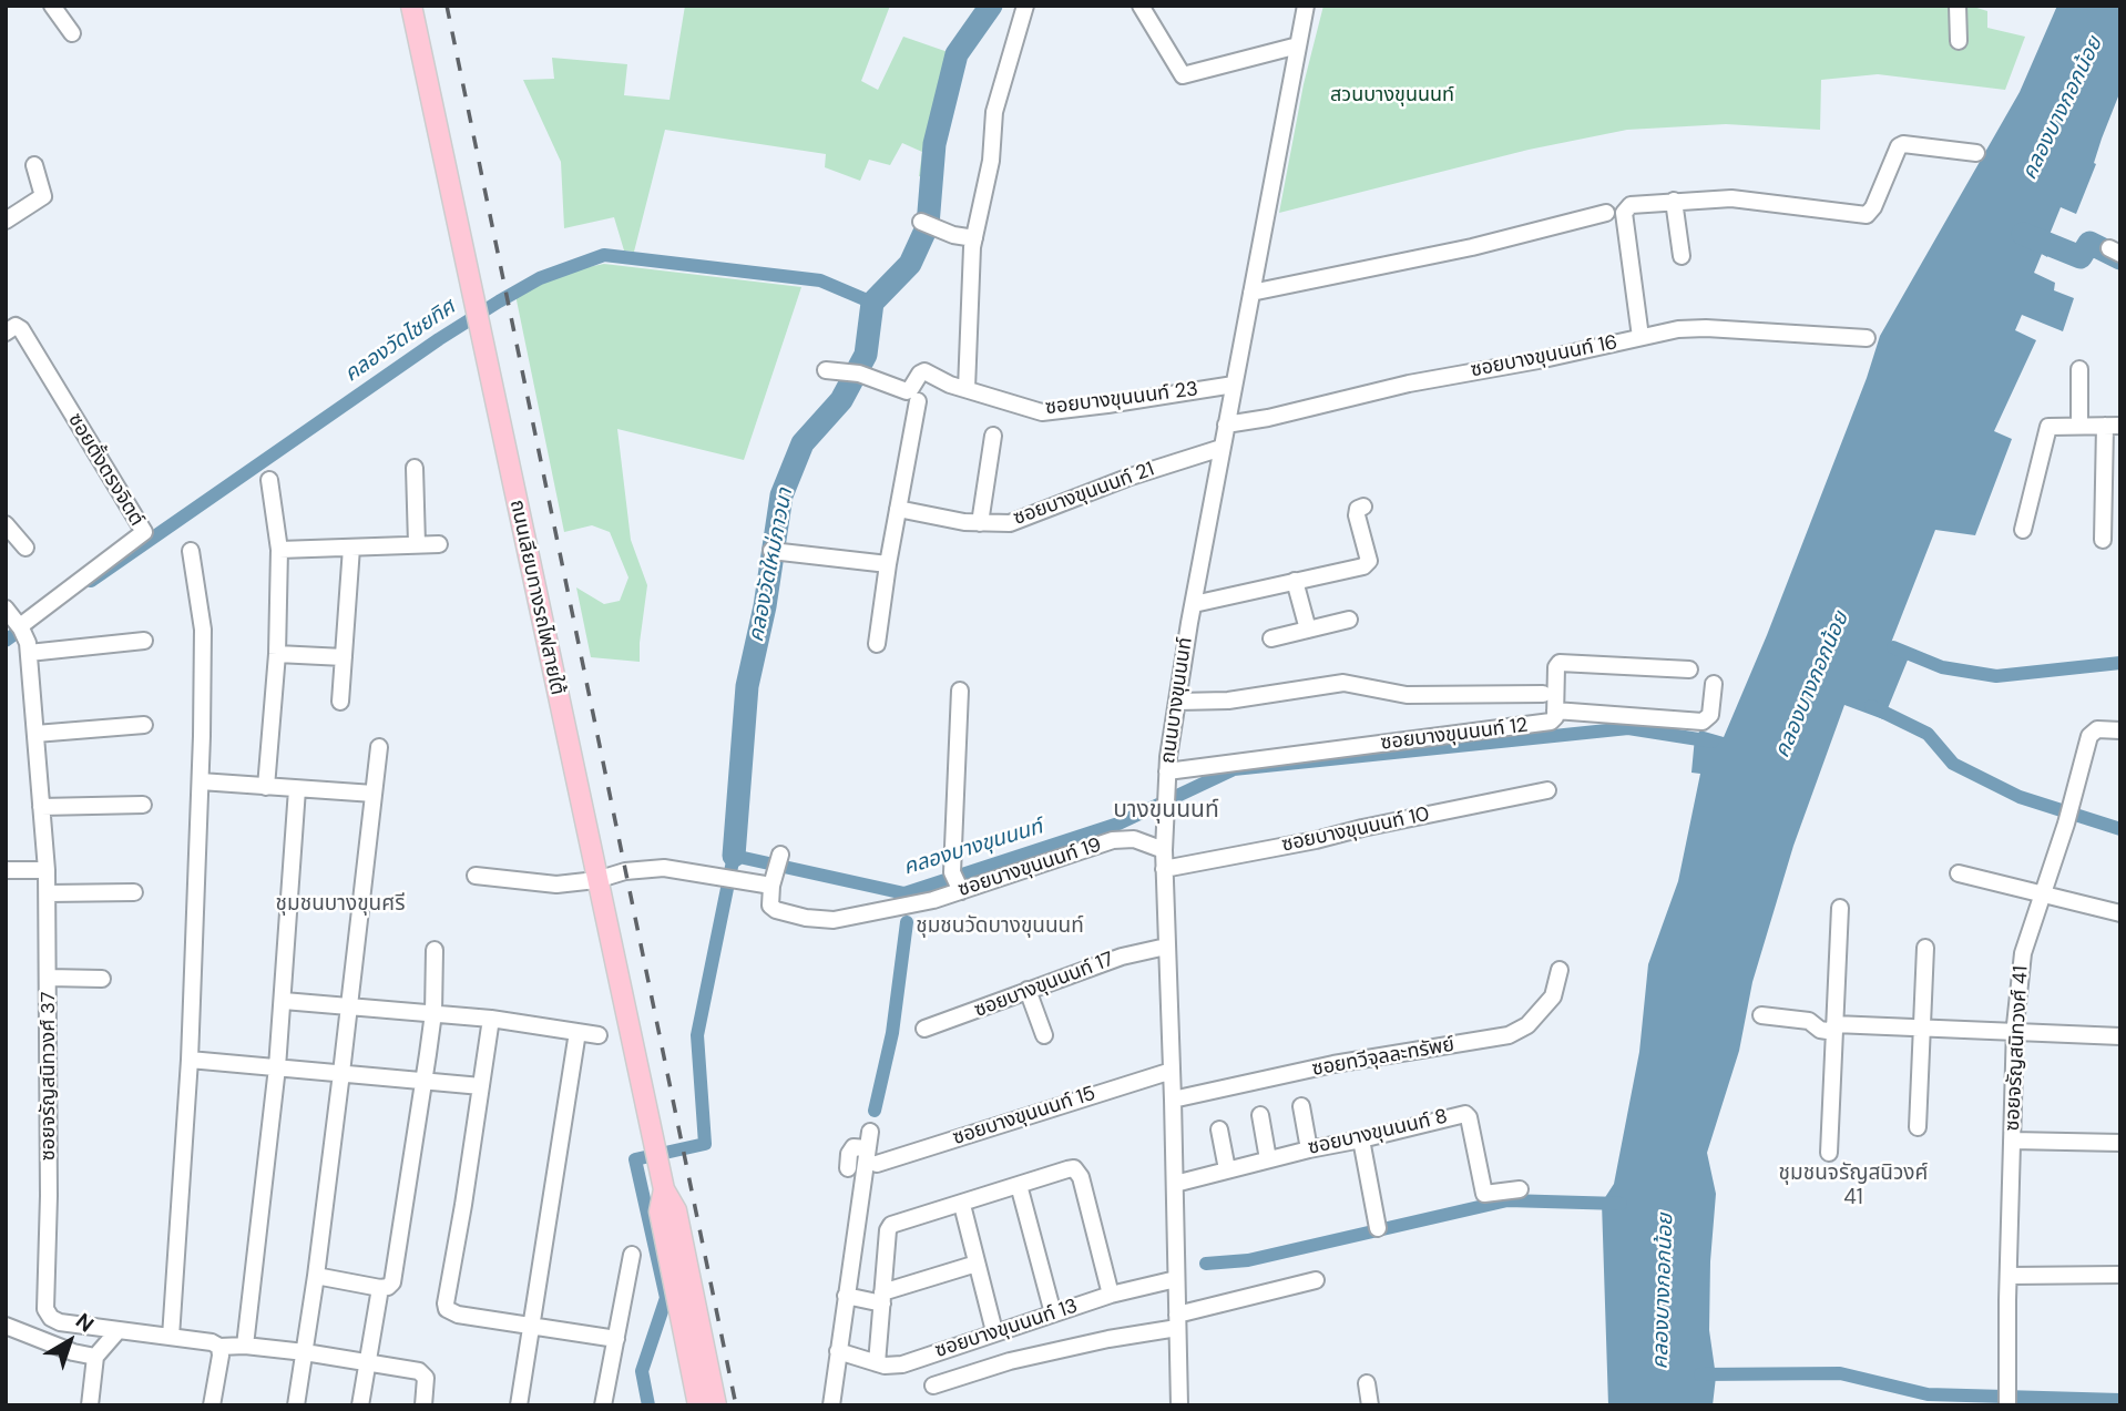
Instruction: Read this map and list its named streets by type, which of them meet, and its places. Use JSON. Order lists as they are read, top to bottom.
{
  "streets": {
    "main road": ["ถนนเลียบทางรถไฟสายใต้"],
    "street": [
      "ซอยบางขุนนนท์ 16",
      "ซอยบางขุนนนท์ 23",
      "ซอยตั้งตรงจิตต์",
      "ซอยบางขุนนนท์ 21",
      "ถนนบางขุนนนท์",
      "ซอยบางขุนนนท์ 12",
      "ซอยบางขุนนนท์ 10",
      "ซอยบางขุนนนท์ 19",
      "ซอยบางขุนนนท์ 17",
      "ซอยจรัญสนิทวงศ์ 41",
      "ซอยทวีจุลละทรัพย์",
      "ซอยจรัญสนิทวงศ์ 37",
      "ซอยบางขุนนนท์ 15",
      "ซอยบางขุนนนท์ 8",
      "ซอยบางขุนนนท์ 13"
    ]
  },
  "crossings": [
    ["ซอยบางขุนนนท์ 16", "ถนนบางขุนนนท์"],
    ["ซอยบางขุนนนท์ 23", "ถนนบางขุนนนท์"],
    ["ซอยตั้งตรงจิตต์", "ซอยจรัญสนิทวงศ์ 37"],
    ["ซอยบางขุนนนท์ 21", "ถนนบางขุนนนท์"],
    ["ถนนเลียบทางรถไฟสายใต้", "ซอยบางขุนนนท์ 19"],
    ["ถนนบางขุนนนท์", "ซอยบางขุนนนท์ 12"],
    ["ถนนบางขุนนนท์", "ซอยบางขุนนนท์ 10"],
    ["ถนนบางขุนนนท์", "ซอยบางขุนนนท์ 19"],
    ["ถนนบางขุนนนท์", "ซอยบางขุนนนท์ 17"],
    ["ถนนบางขุนนนท์", "ซอยทวีจุลละทรัพย์"],
    ["ถนนบางขุนนนท์", "ซอยบางขุนนนท์ 15"],
    ["ถนนบางขุนนนท์", "ซอยบางขุนนนท์ 8"],
    ["ถนนบางขุนนนท์", "ซอยบางขุนนนท์ 13"]
  ],
  "districts": [
    "บางขุนนนท์",
    "ชุมชนบางขุนศรี",
    "ชุมชนวัดบางขุนนนท์",
    "ชุมชนจรัญสนิวงศ์ 41"
  ],
  "water": [
    "คลองบางกอกน้อย",
    "คลองวัดไชยทิศ",
    "คลองวัดใหม่ภาวนา",
    "คลองบางขุนนนท์"
  ],
  "parks": ["สวนบางขุนนนท์"],
  "north": "top right"
}
